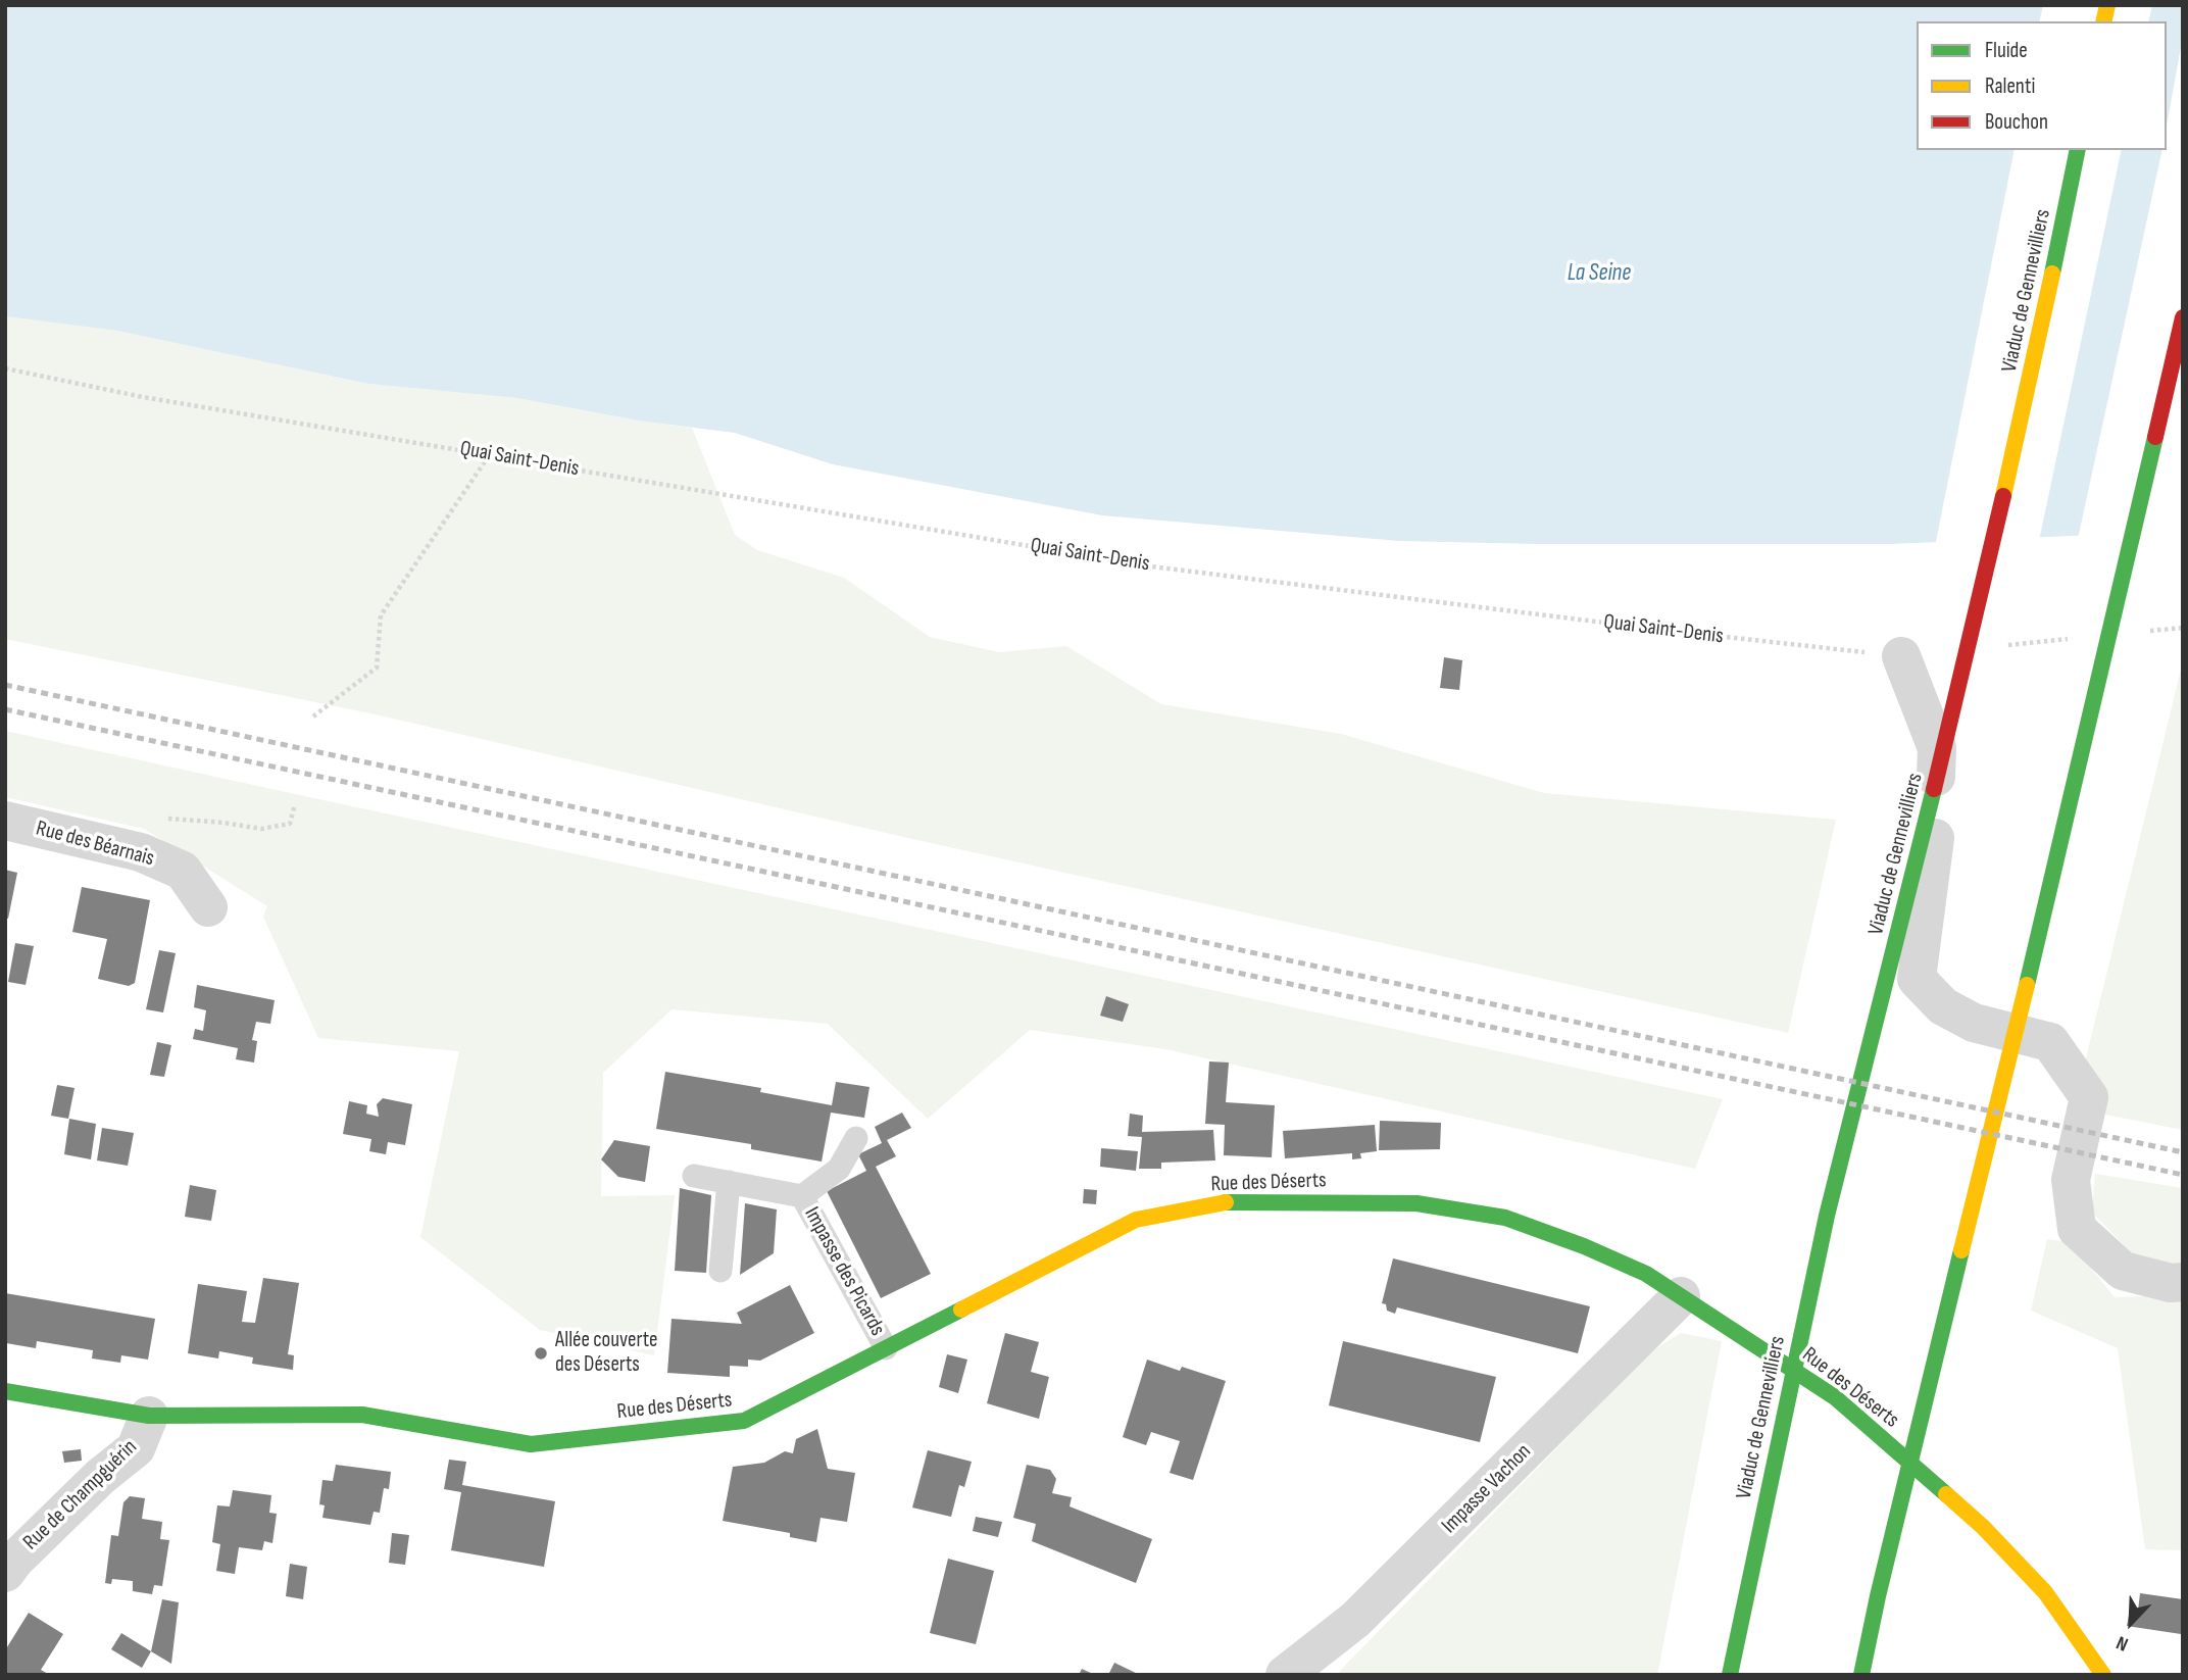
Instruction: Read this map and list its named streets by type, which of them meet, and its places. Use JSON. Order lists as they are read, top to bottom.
{
  "streets": {
    "main road": ["Viaduc de Gennevilliers", "Rue des Déserts"],
    "street": ["Rue des Béarnais", "Impasse Vachon", "Rue de Champguérin"],
    "lane": ["Impasse des Picards"],
    "path": ["Quai Saint-Denis"]
  },
  "crossings": [
    ["Rue des Déserts", "Impasse des Picards"],
    ["Rue des Déserts", "Impasse Vachon"],
    ["Rue des Déserts", "Rue de Champguérin"]
  ],
  "water": ["La Seine"],
  "places": ["Allée couverte des Déserts"],
  "legend": ["Fluide", "Ralenti", "Bouchon"],
  "north": "bottom left"
}
